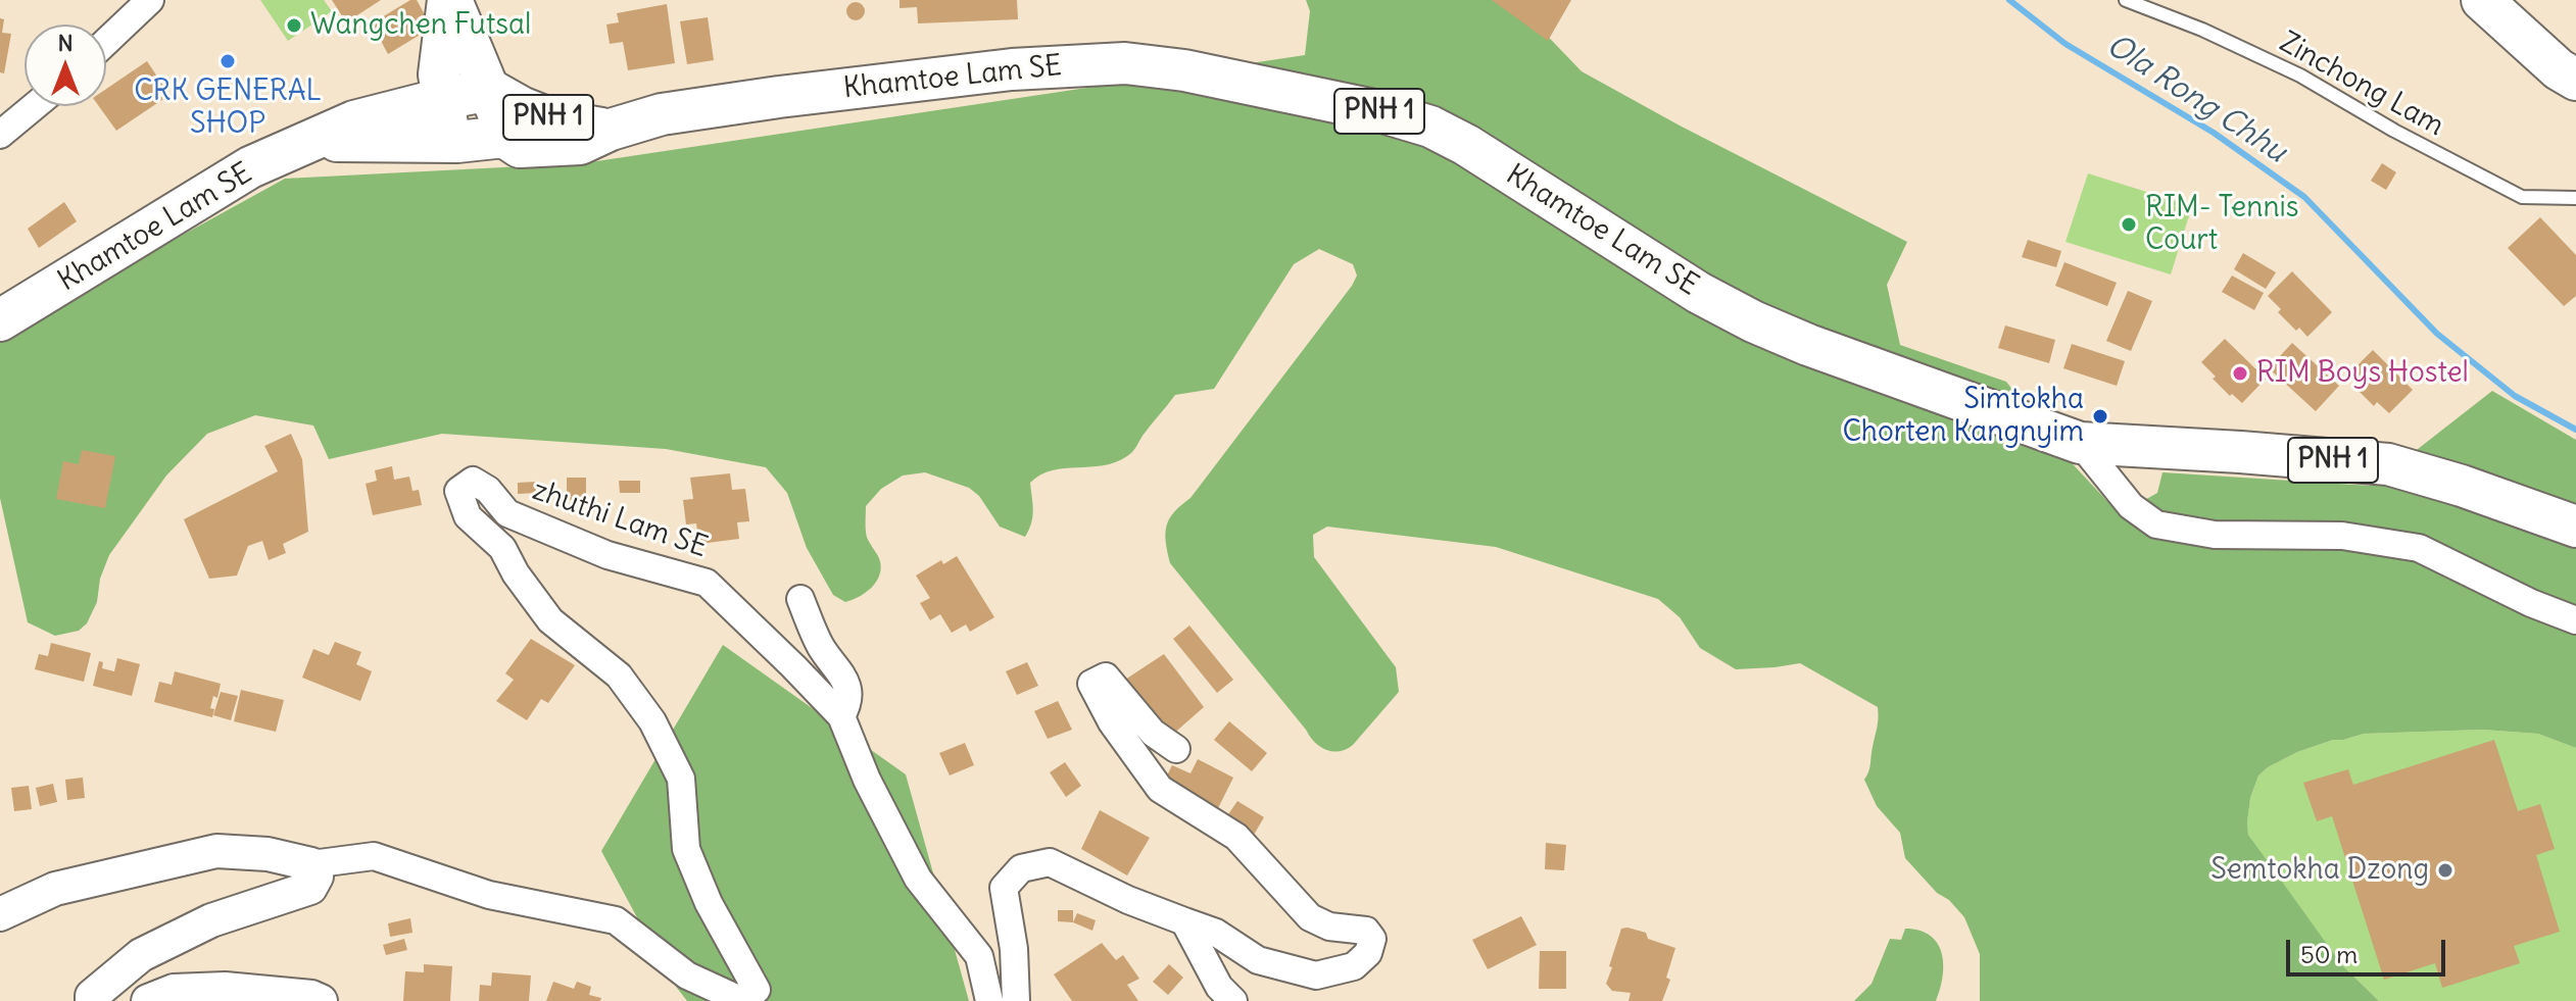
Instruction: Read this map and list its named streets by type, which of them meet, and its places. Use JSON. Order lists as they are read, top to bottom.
{
  "streets": {
    "main road": ["Khamtoe Lam SE", "PNH 1"],
    "street": ["zhuthi Lam SE"],
    "lane": ["Zinchong Lam"]
  },
  "crossings": [
    ["Khamtoe Lam SE", "PNH 1"]
  ],
  "water": ["Ola Rong Chhu"],
  "places": [
    "Wangchen Futsal",
    "CRK GENERAL SHOP",
    "RIM- Tennis Court",
    "RIM Boys Hostel",
    "Simtokha Chorten Kangnyim",
    "Semtokha Dzong"
  ],
  "scale_bar": "50 m",
  "north": "top"
}
